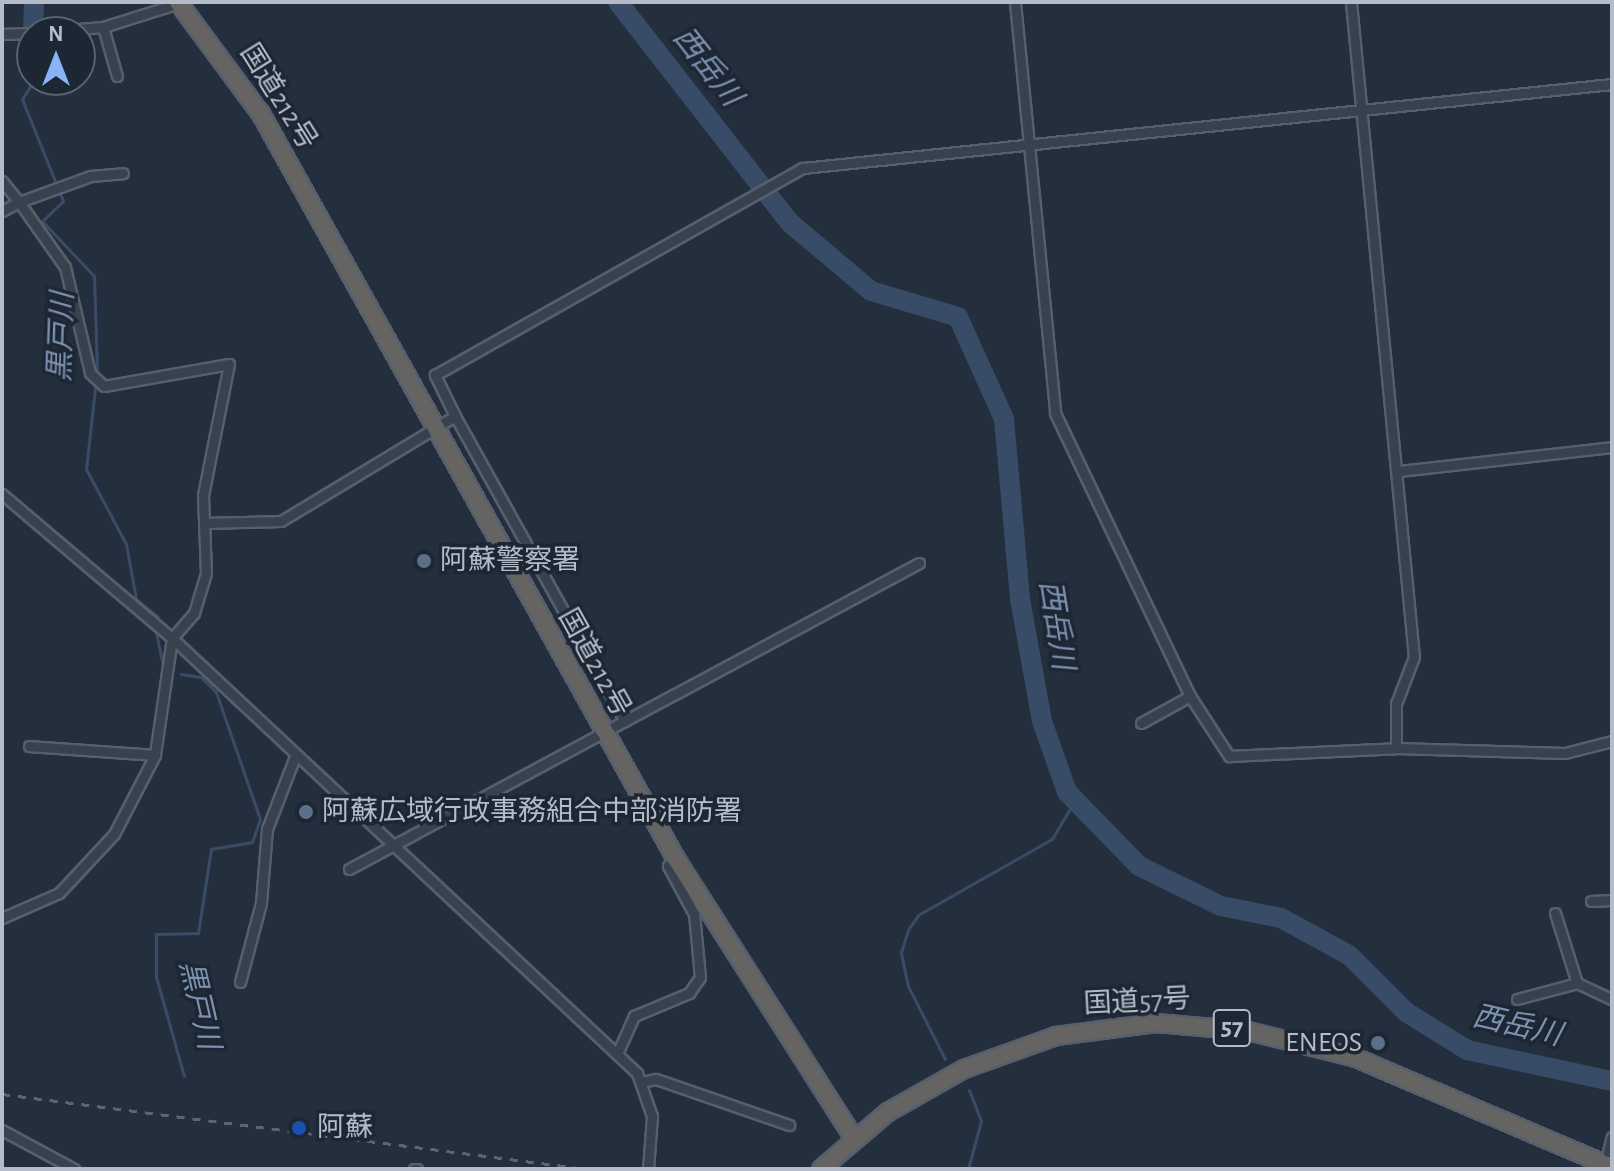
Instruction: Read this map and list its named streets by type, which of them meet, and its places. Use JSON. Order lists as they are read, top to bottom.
{
  "streets": {
    "highway": ["国道212号", "国道57号", "57"]
  },
  "crossings": [
    ["国道212号", "国道57号"]
  ],
  "water": ["西岳川", "黒戸川"],
  "places": [
    "阿蘇警察署",
    "阿蘇広域行政事務組合中部消防署",
    "ENEOS",
    "阿蘇"
  ],
  "north": "top"
}
